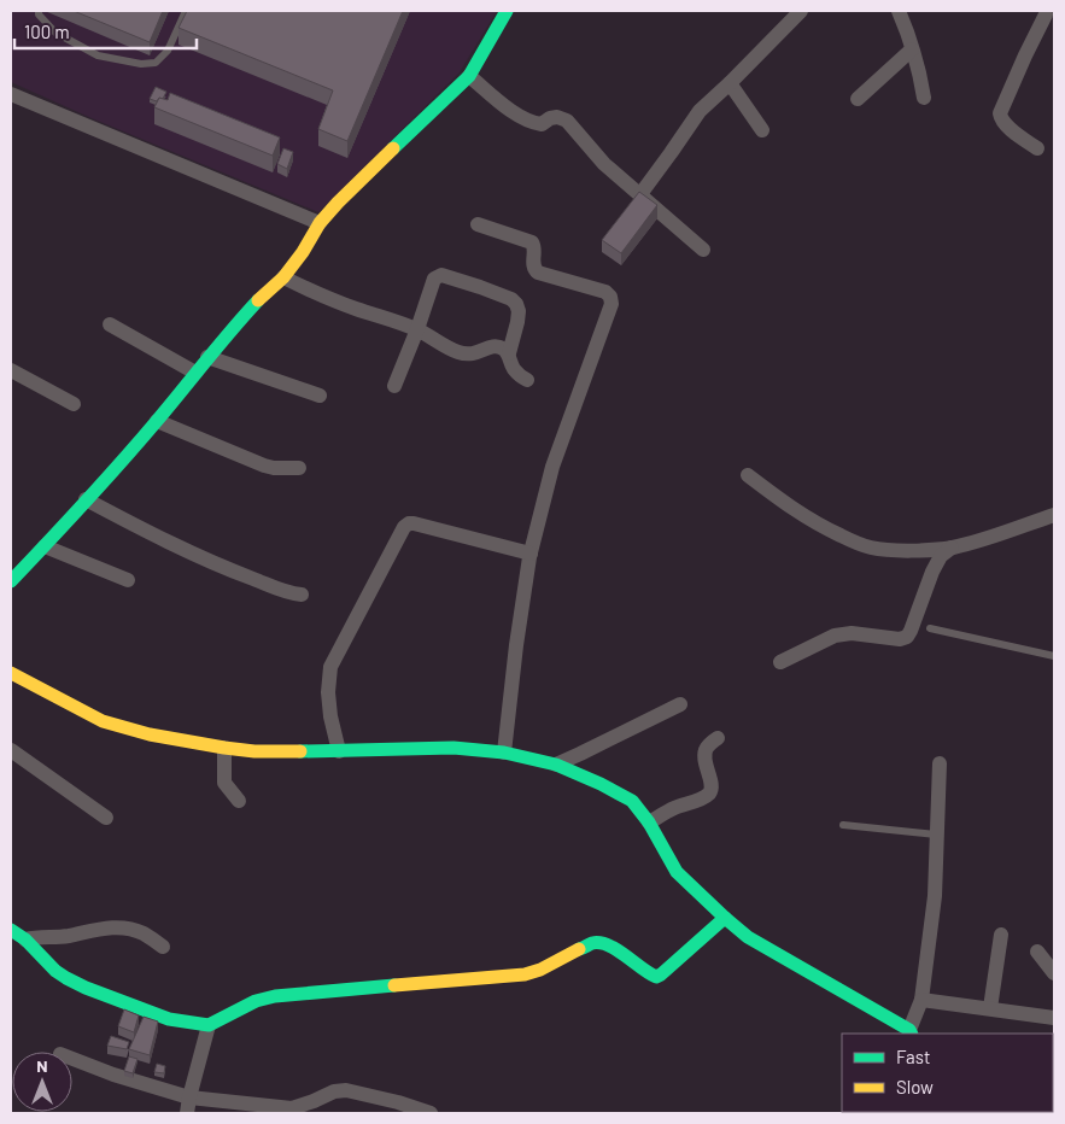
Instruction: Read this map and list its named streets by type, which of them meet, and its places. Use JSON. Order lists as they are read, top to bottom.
{
  "legend": ["Fast", "Slow"],
  "scale_bar": "100 m",
  "north": "top"
}
